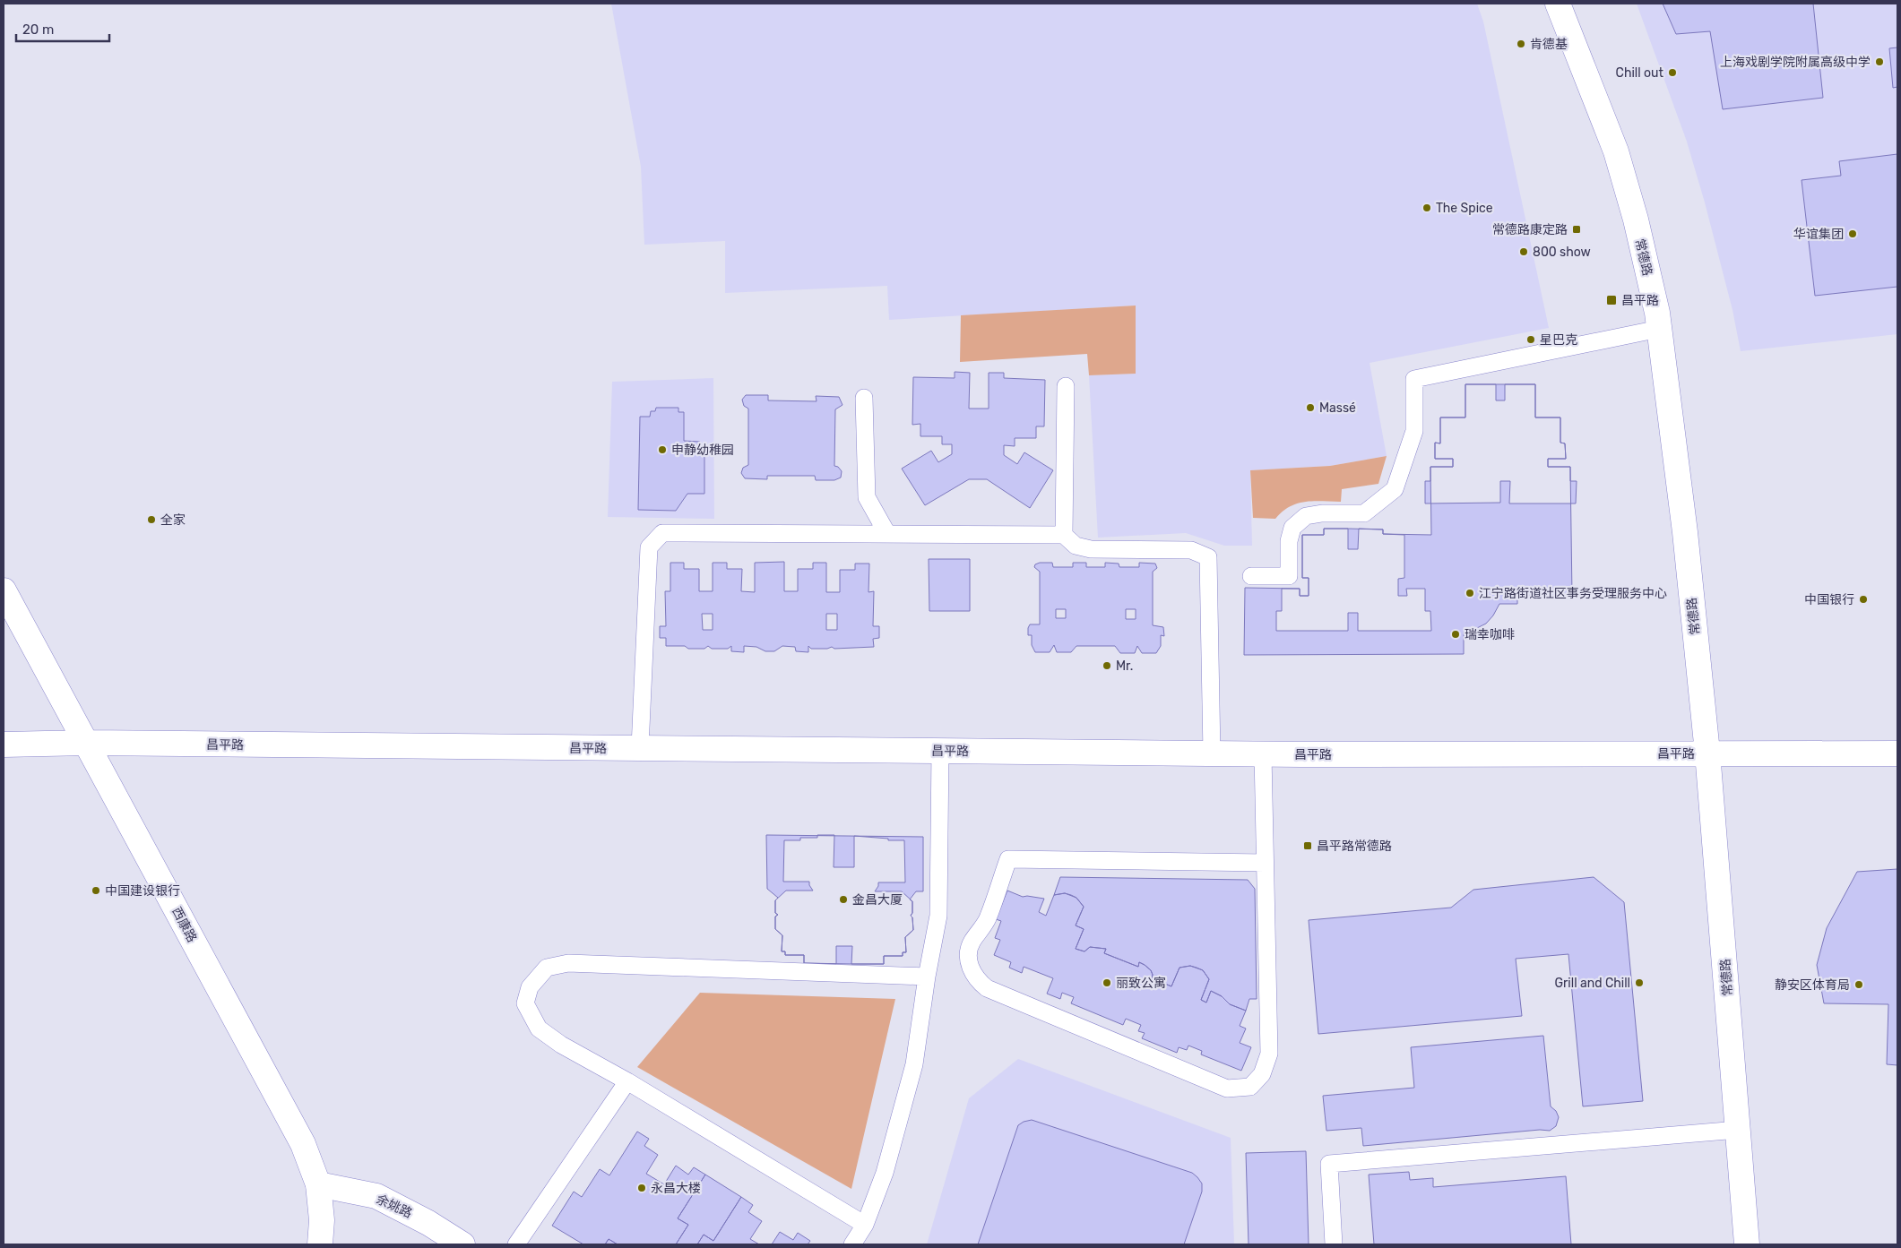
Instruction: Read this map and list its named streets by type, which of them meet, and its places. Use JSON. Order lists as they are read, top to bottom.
{
  "streets": {
    "street": [
      "常德路",
      "昌平路",
      "西康路",
      "余姚路"
    ]
  },
  "crossings": [
    ["常德路", "昌平路"],
    ["昌平路", "西康路"],
    ["西康路", "余姚路"]
  ],
  "places": {
    "other": [
      "肯德基",
      "上海戏剧学院附属高级中学",
      "Chill out",
      "The Spice",
      "华谊集团",
      "800 show",
      "星巴克",
      "Massé",
      "申静幼稚园",
      "全家",
      "江宁路街道社区事务受理服务中心",
      "中国银行",
      "瑞幸咖啡",
      "Mr.",
      "中国建设银行",
      "金昌大厦",
      "丽致公寓",
      "Grill and Chill",
      "静安区体育局",
      "永昌大楼"
    ],
    "transit": ["常德路康定路", "昌平路", "昌平路常德路"]
  },
  "scale_bar": "20 m"
}
